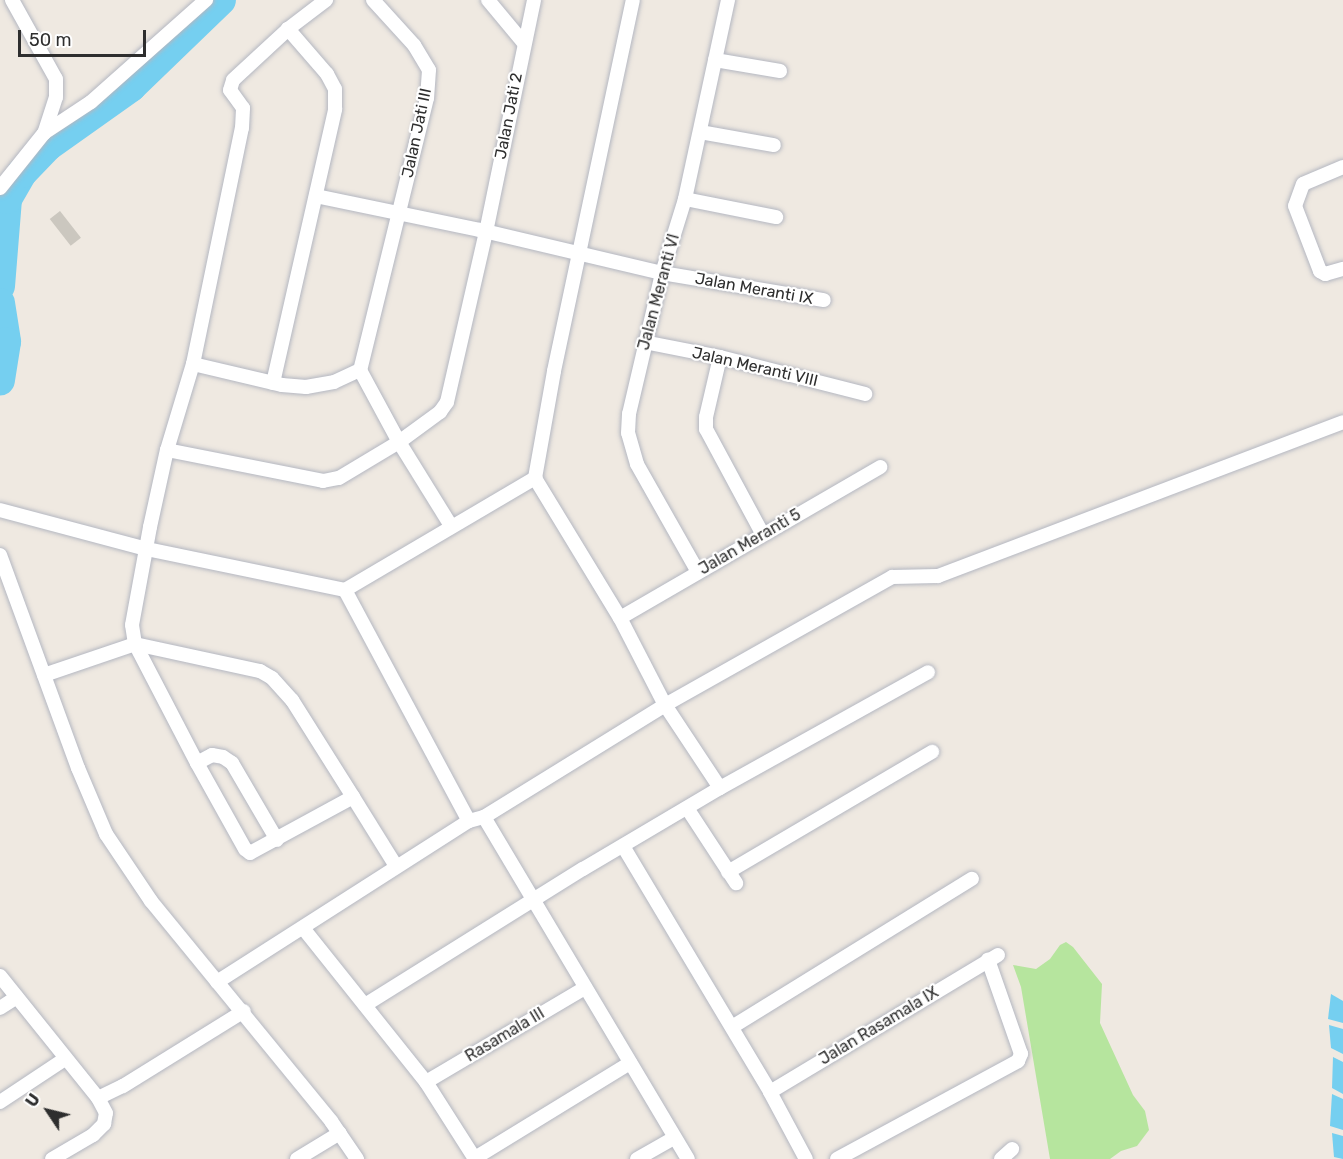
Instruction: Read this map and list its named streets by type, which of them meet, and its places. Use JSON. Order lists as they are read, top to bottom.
{
  "streets": {
    "street": [
      "Jalan Jati 2",
      "Jalan Jati III",
      "Jalan Meranti IX",
      "Jalan Meranti VI",
      "Jalan Meranti VIII",
      "Jalan Meranti 5",
      "Jalan Rasamala IX",
      "Rasamala III"
    ]
  },
  "crossings": [
    ["Jalan Jati 2", "Jalan Meranti IX"],
    ["Jalan Jati III", "Jalan Meranti IX"],
    ["Jalan Meranti IX", "Jalan Meranti VI"],
    ["Jalan Meranti VI", "Jalan Meranti VIII"],
    ["Jalan Meranti VI", "Jalan Meranti 5"]
  ],
  "scale_bar": "50 m",
  "north": "top left"
}
